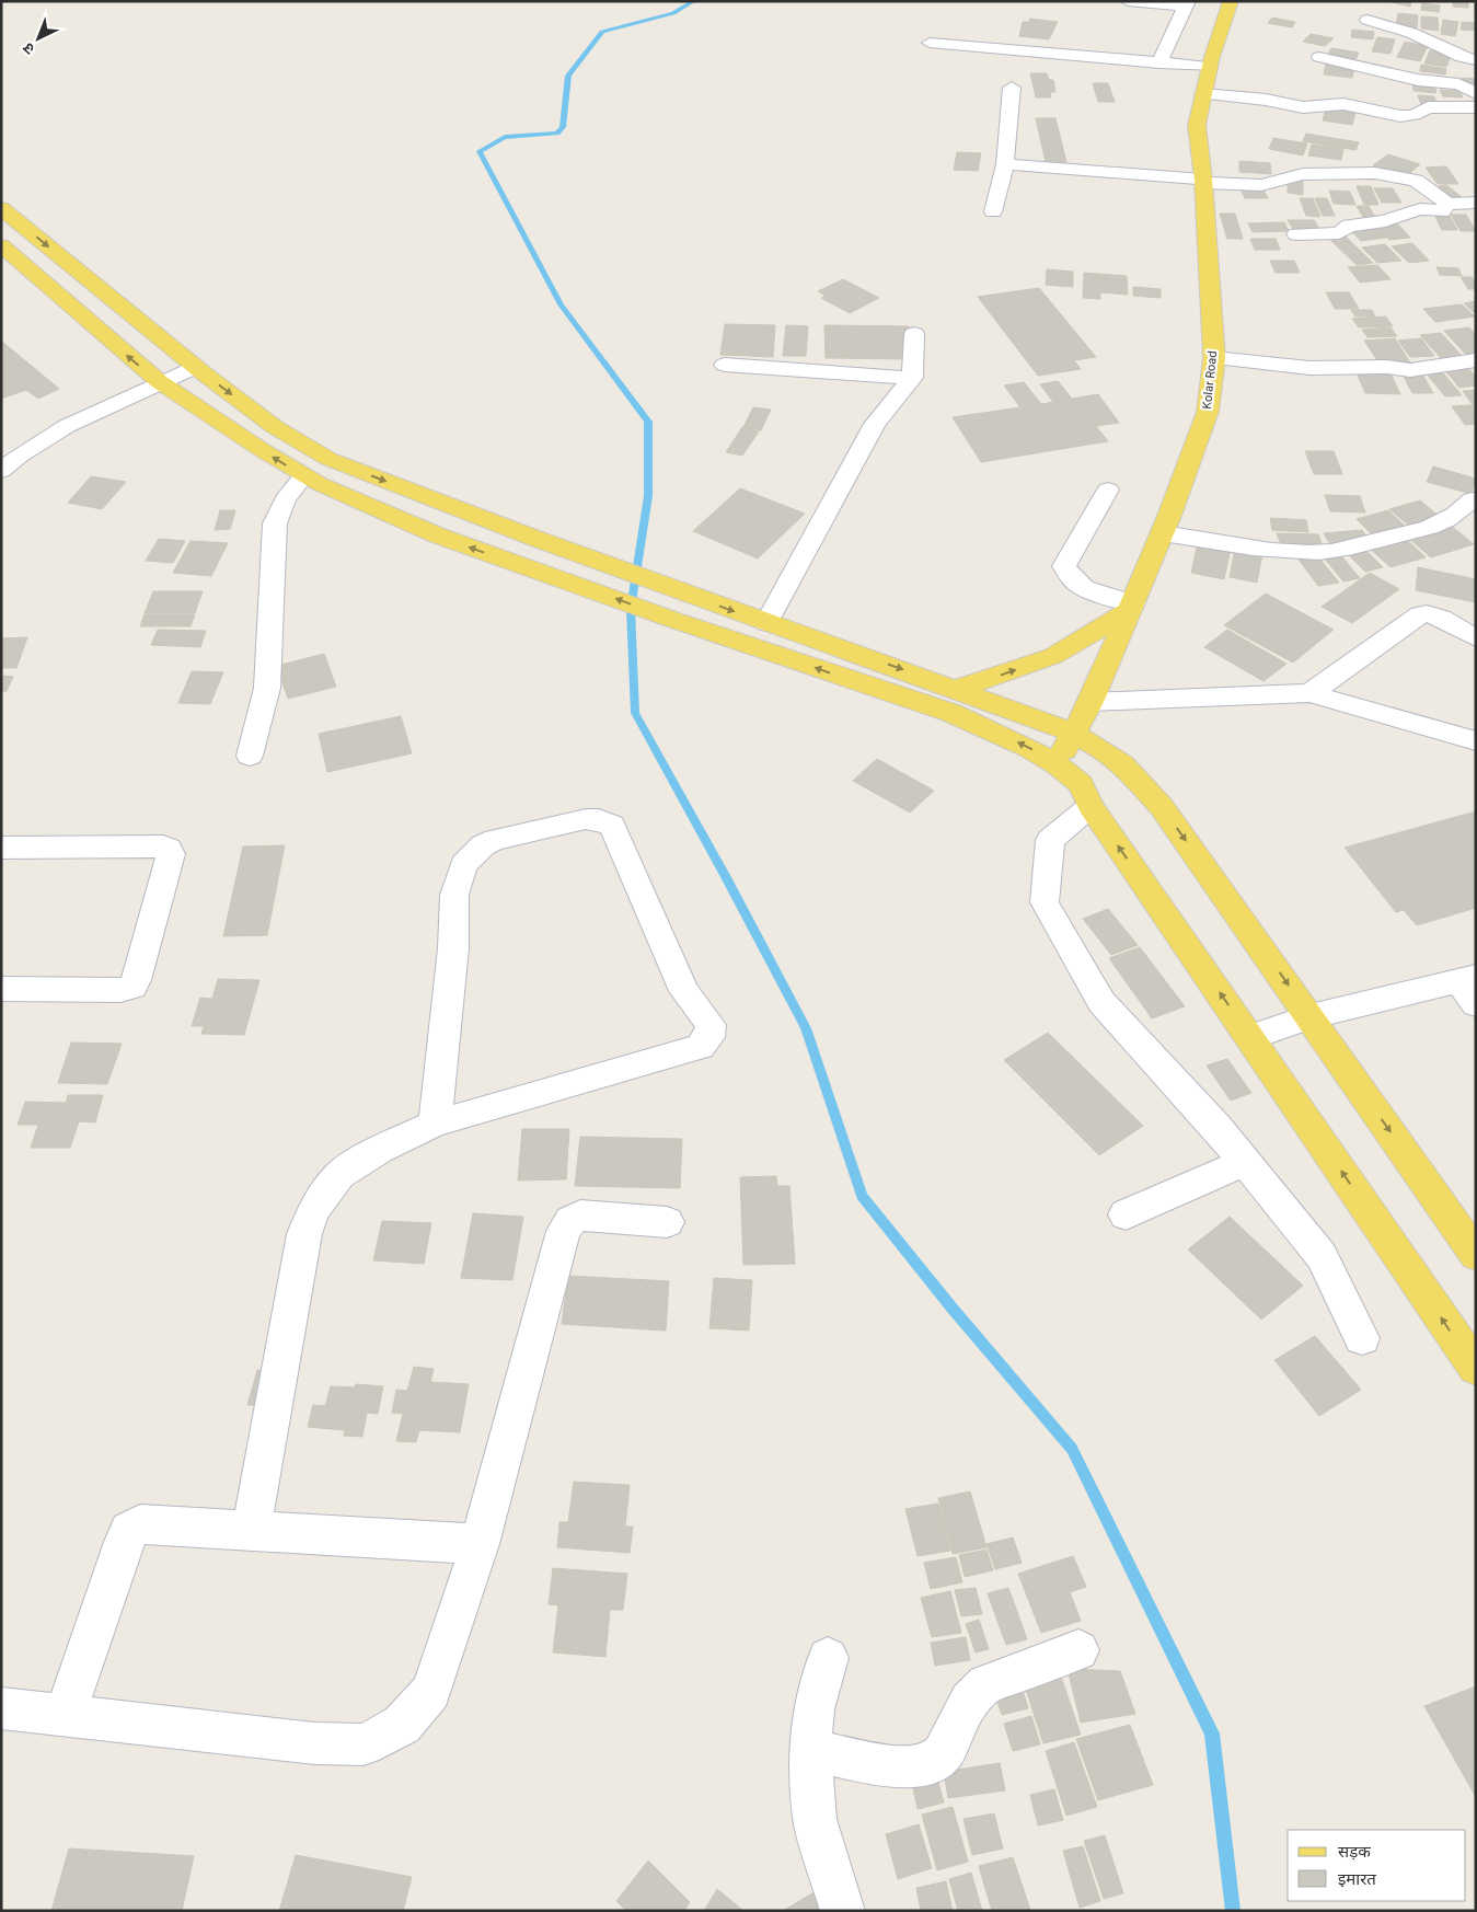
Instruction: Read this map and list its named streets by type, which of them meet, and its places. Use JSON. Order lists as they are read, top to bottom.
{
  "streets": {
    "main road": ["Kolar Road"]
  },
  "legend": ["सड़क", "इमारत"],
  "north": "bottom left"
}
